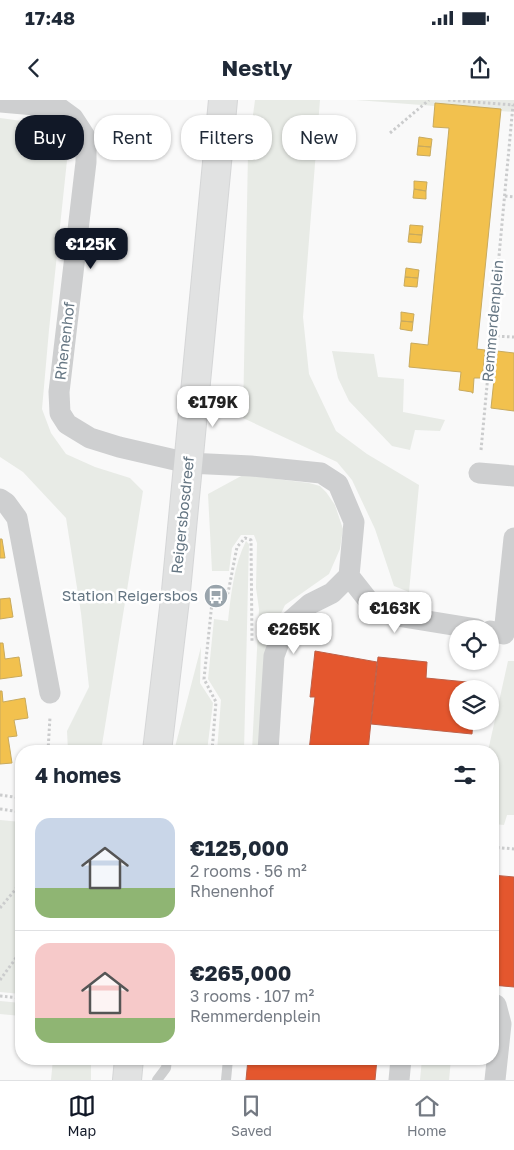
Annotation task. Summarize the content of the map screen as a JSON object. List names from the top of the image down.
{
  "streets": {
    "street": ["Rhenenhof", "Reigersbosdreef"],
    "path": ["Remmerdenplein"]
  },
  "crossings": [
    ["Rhenenhof", "Reigersbosdreef"]
  ],
  "places": {
    "bus stop": ["Station Reigersbos"]
  },
  "page": {
    "status": "17:48",
    "header": "Nestly",
    "chip": [
      "Buy",
      "Rent",
      "Filters",
      "New"
    ],
    "price": [
      "€125K",
      "€179K",
      "€163K",
      "€265K"
    ],
    "heading": "4 homes",
    "list": [
      {
        "name": "€125,000",
        "note": "2 rooms · 56 m² · Rhenenhof"
      },
      {
        "name": "€265,000",
        "note": "3 rooms · 107 m² · Remmerdenplein"
      }
    ],
    "tabs": ["Map", "Saved", "Home"]
  }
}
